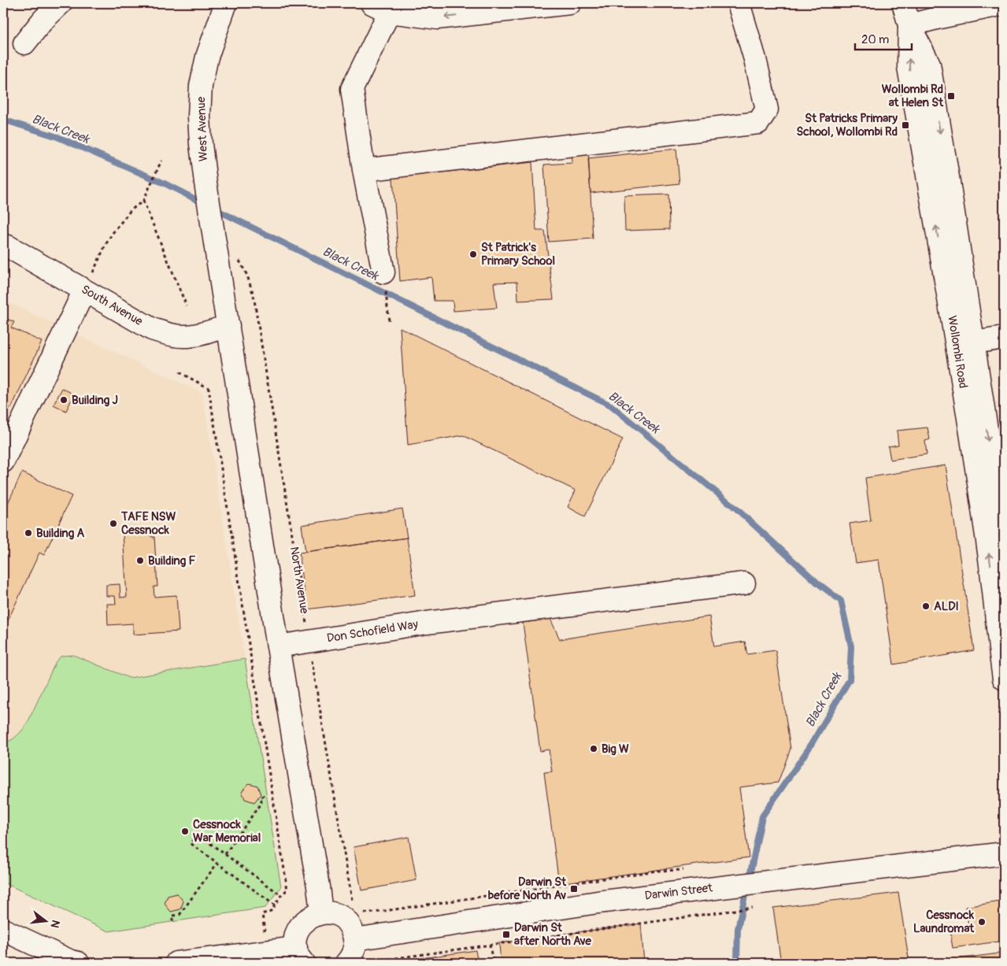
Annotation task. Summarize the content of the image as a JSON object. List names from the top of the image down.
{
  "streets": {
    "street": [
      "West Avenue",
      "South Avenue",
      "Wollombi Road",
      "Don Schofield Way",
      "Darwin Street"
    ],
    "path": ["North Avenue"]
  },
  "crossings": [
    ["West Avenue", "South Avenue"],
    ["North Avenue", "Don Schofield Way"]
  ],
  "water": ["Black Creek"],
  "places": {
    "transit": [
      "Wollombi Rd at Helen St",
      "St Patricks Primary School, Wollombi Rd",
      "Darwin St before North Av",
      "Darwin St after North Ave"
    ],
    "other": [
      "St Patrick's Primary School",
      "Building J",
      "TAFE NSW Cessnock",
      "Building A",
      "Building F",
      "ALDI",
      "Big W",
      "Cessnock War Memorial",
      "Cessnock Laundromat"
    ]
  },
  "scale_bar": "20 m",
  "north": "right"
}
